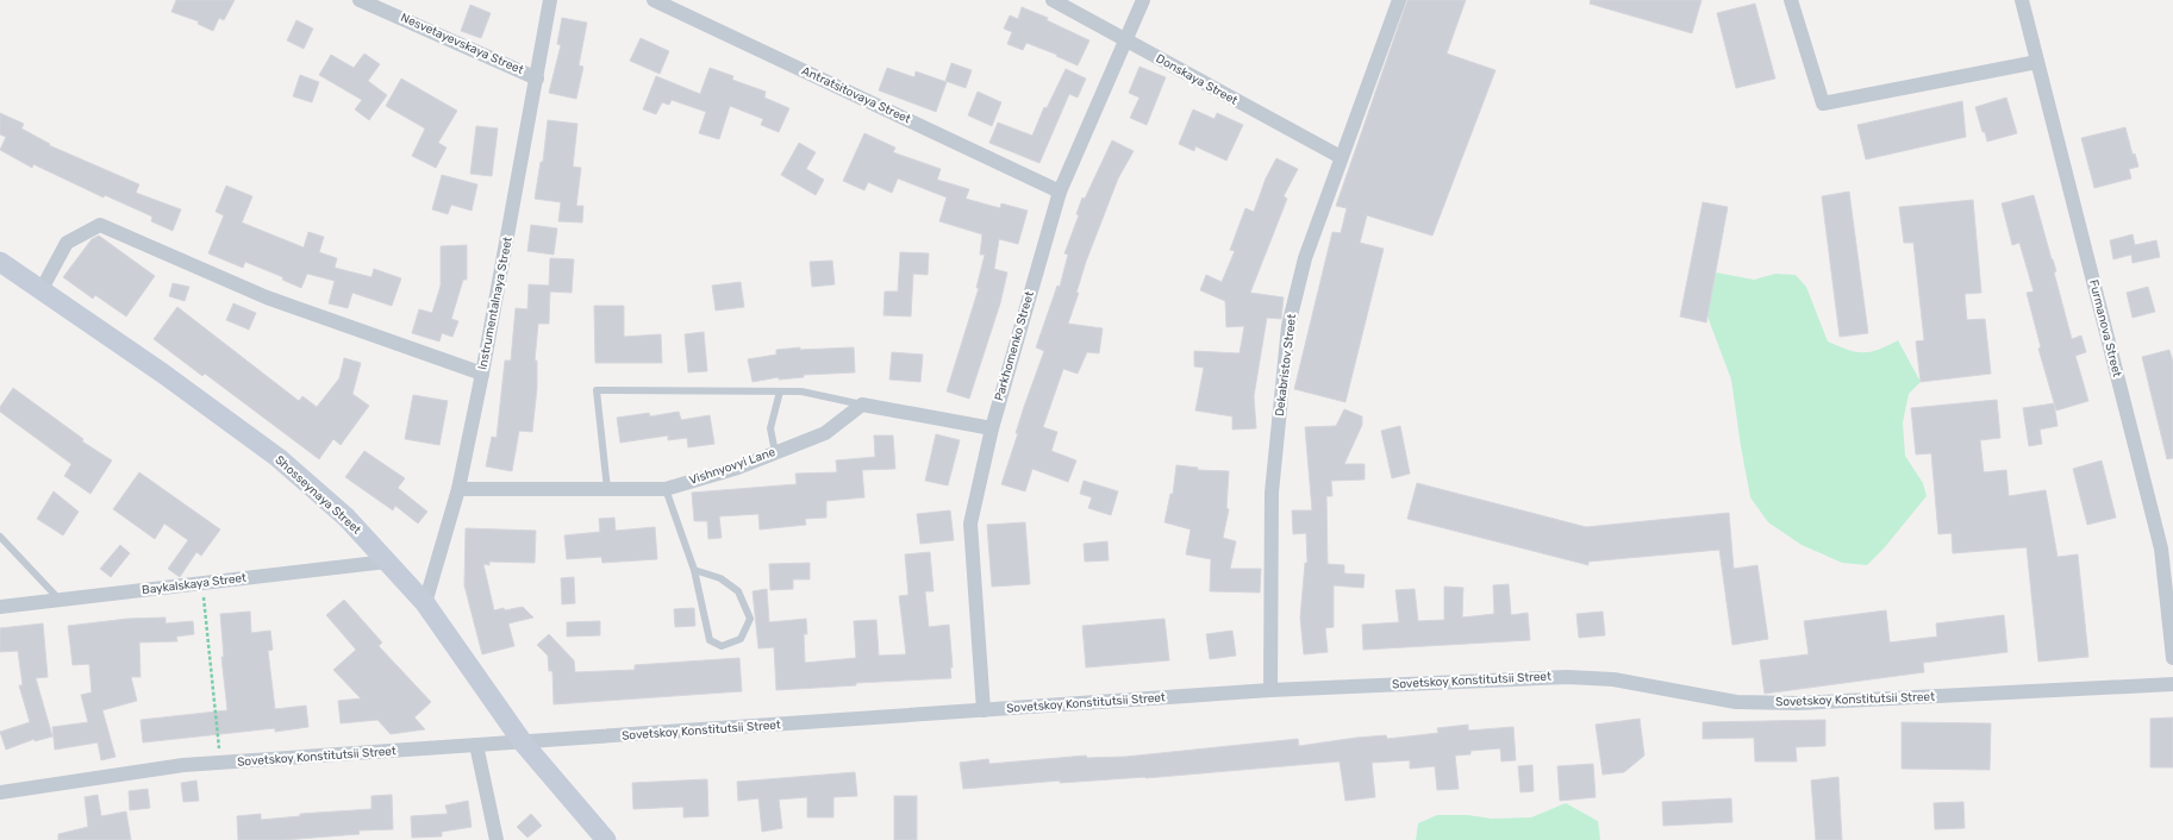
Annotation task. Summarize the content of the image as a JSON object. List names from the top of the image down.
{
  "streets": {
    "street": [
      "Nesvetayevskaya Street",
      "Donskaya Street",
      "Antratsitovaya Street",
      "Instrumentalnaya Street",
      "Furmanova Street",
      "Parkhomenko Street",
      "Dekabristov Street",
      "Vishnyovyi Lane",
      "Shosseynaya Street",
      "Baykalskaya Street",
      "Sovetskoy Konstitutsii Street"
    ]
  },
  "crossings": [
    ["Nesvetayevskaya Street", "Instrumentalnaya Street"],
    ["Donskaya Street", "Parkhomenko Street"],
    ["Donskaya Street", "Dekabristov Street"],
    ["Antratsitovaya Street", "Parkhomenko Street"],
    ["Instrumentalnaya Street", "Vishnyovyi Lane"],
    ["Instrumentalnaya Street", "Shosseynaya Street"],
    ["Parkhomenko Street", "Sovetskoy Konstitutsii Street"],
    ["Dekabristov Street", "Sovetskoy Konstitutsii Street"],
    ["Shosseynaya Street", "Baykalskaya Street"],
    ["Shosseynaya Street", "Sovetskoy Konstitutsii Street"]
  ]
}
